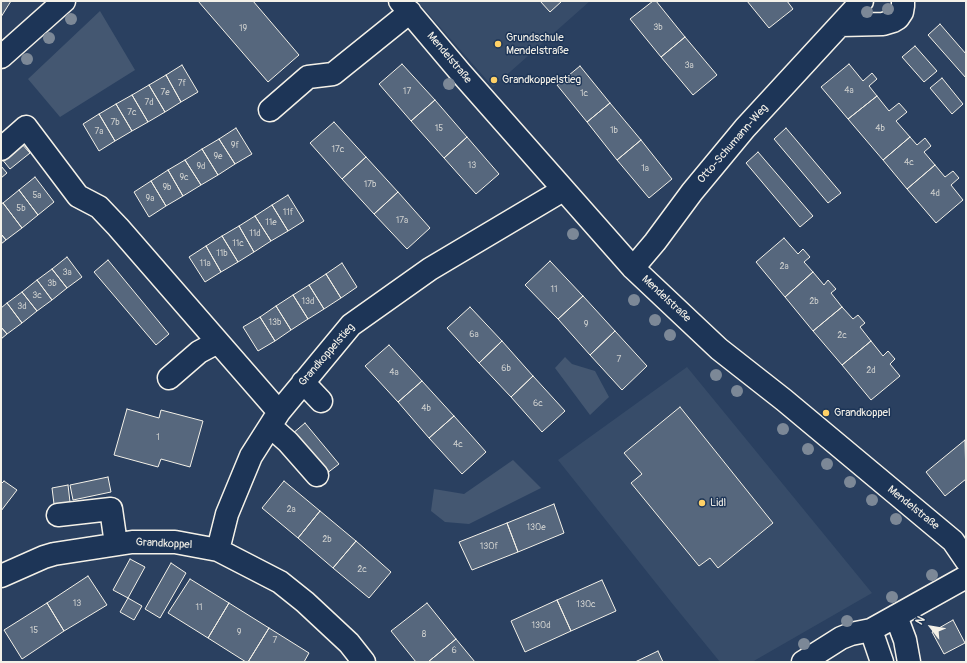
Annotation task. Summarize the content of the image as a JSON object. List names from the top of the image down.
{
  "streets": {
    "street": [
      "Mendelstraße",
      "Otto-Schumann-Weg",
      "Grandkoppelstieg",
      "Grandkoppel"
    ]
  },
  "crossings": [
    ["Mendelstraße", "Otto-Schumann-Weg"],
    ["Mendelstraße", "Grandkoppelstieg"],
    ["Grandkoppelstieg", "Grandkoppel"]
  ],
  "places": [
    "Grundschule Mendelstraße",
    "Grandkoppelstieg",
    "Grandkoppel",
    "Lidl"
  ],
  "house_numbers": [
    "3b",
    "19",
    "3a",
    "7f",
    "4a",
    "17",
    "7e",
    "1c",
    "7d",
    "7c",
    "7b",
    "15",
    "4b",
    "1b",
    "7a",
    "9f",
    "17c",
    "9e",
    "4c",
    "13",
    "9d",
    "1a",
    "9c",
    "17b",
    "9b",
    "4d",
    "5a",
    "9a",
    "5b",
    "11f",
    "17a",
    "11e",
    "11d",
    "11c",
    "11b",
    "11a",
    "2a",
    "3a",
    "3b",
    "11",
    "3c",
    "13d",
    "2b",
    "3d",
    "13b",
    "9",
    "6a",
    "2c",
    "7",
    "6b",
    "2d",
    "4a",
    "6c",
    "4b",
    "1",
    "4c",
    "2a",
    "130e",
    "2b",
    "130f",
    "2c",
    "13",
    "130c",
    "11",
    "130d",
    "15",
    "9",
    "8",
    "7",
    "6"
  ],
  "north": "top left"
}
